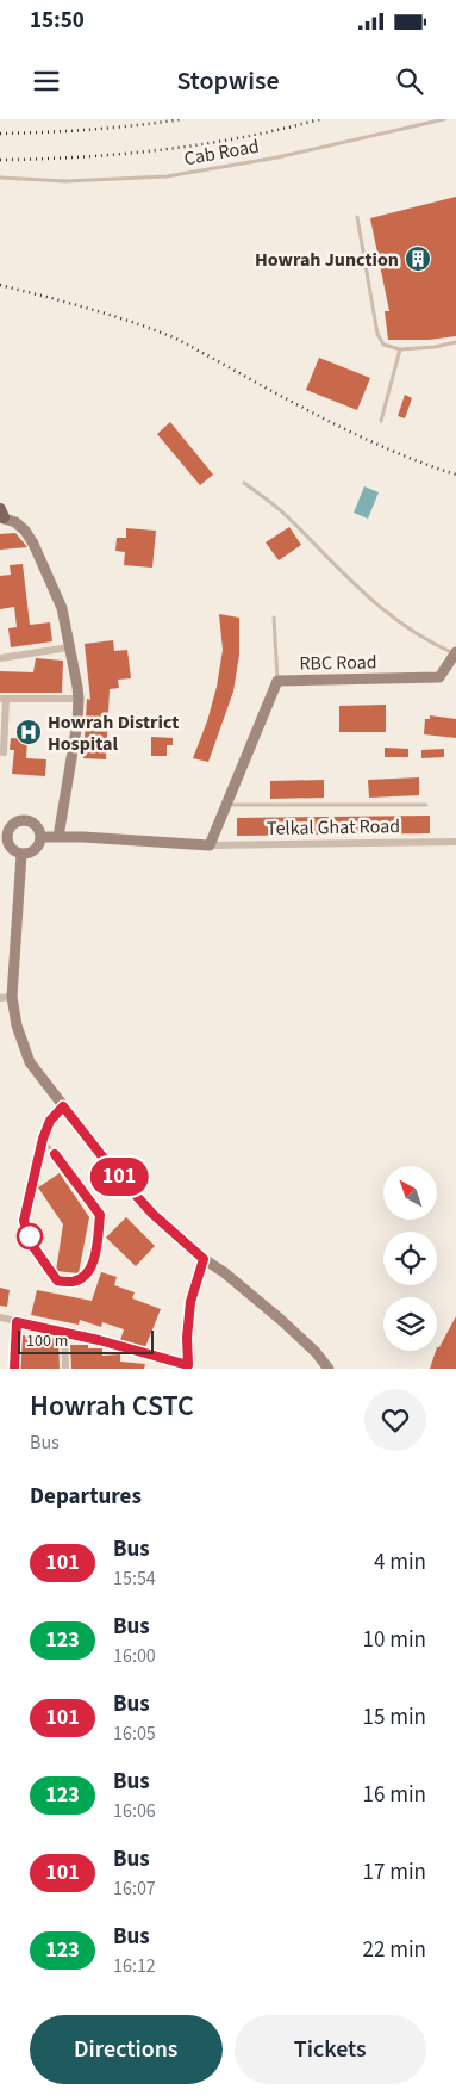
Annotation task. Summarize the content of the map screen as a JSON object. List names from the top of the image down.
{
  "streets": {
    "main road": ["RBC Road"],
    "street": ["Telkal Ghat Road"],
    "lane": ["Cab Road"]
  },
  "crossings": [
    ["RBC Road", "Telkal Ghat Road"]
  ],
  "places": {
    "building": ["Howrah Junction"],
    "hospital": ["Howrah District Hospital"]
  },
  "lines": ["bus line 101"],
  "scale_bar": "100 m",
  "north": "top left",
  "page": {
    "status": "15:50",
    "header": "Stopwise",
    "on_map": "101",
    "scale": "100 m",
    "heading": [
      ["Howrah CSTC", "Bus"],
      "Departures"
    ],
    "list": [
      {
        "mark": "101",
        "name": "Bus",
        "note": "15:54",
        "value": "4 min"
      },
      {
        "mark": "123",
        "name": "Bus",
        "note": "16:00",
        "value": "10 min"
      },
      {
        "mark": "101",
        "name": "Bus",
        "note": "16:05",
        "value": "15 min"
      },
      {
        "mark": "123",
        "name": "Bus",
        "note": "16:06",
        "value": "16 min"
      },
      {
        "mark": "101",
        "name": "Bus",
        "note": "16:07",
        "value": "17 min"
      },
      {
        "mark": "123",
        "name": "Bus",
        "note": "16:12",
        "value": "22 min"
      }
    ],
    "buttons": ["Directions", "Tickets"]
  }
}
